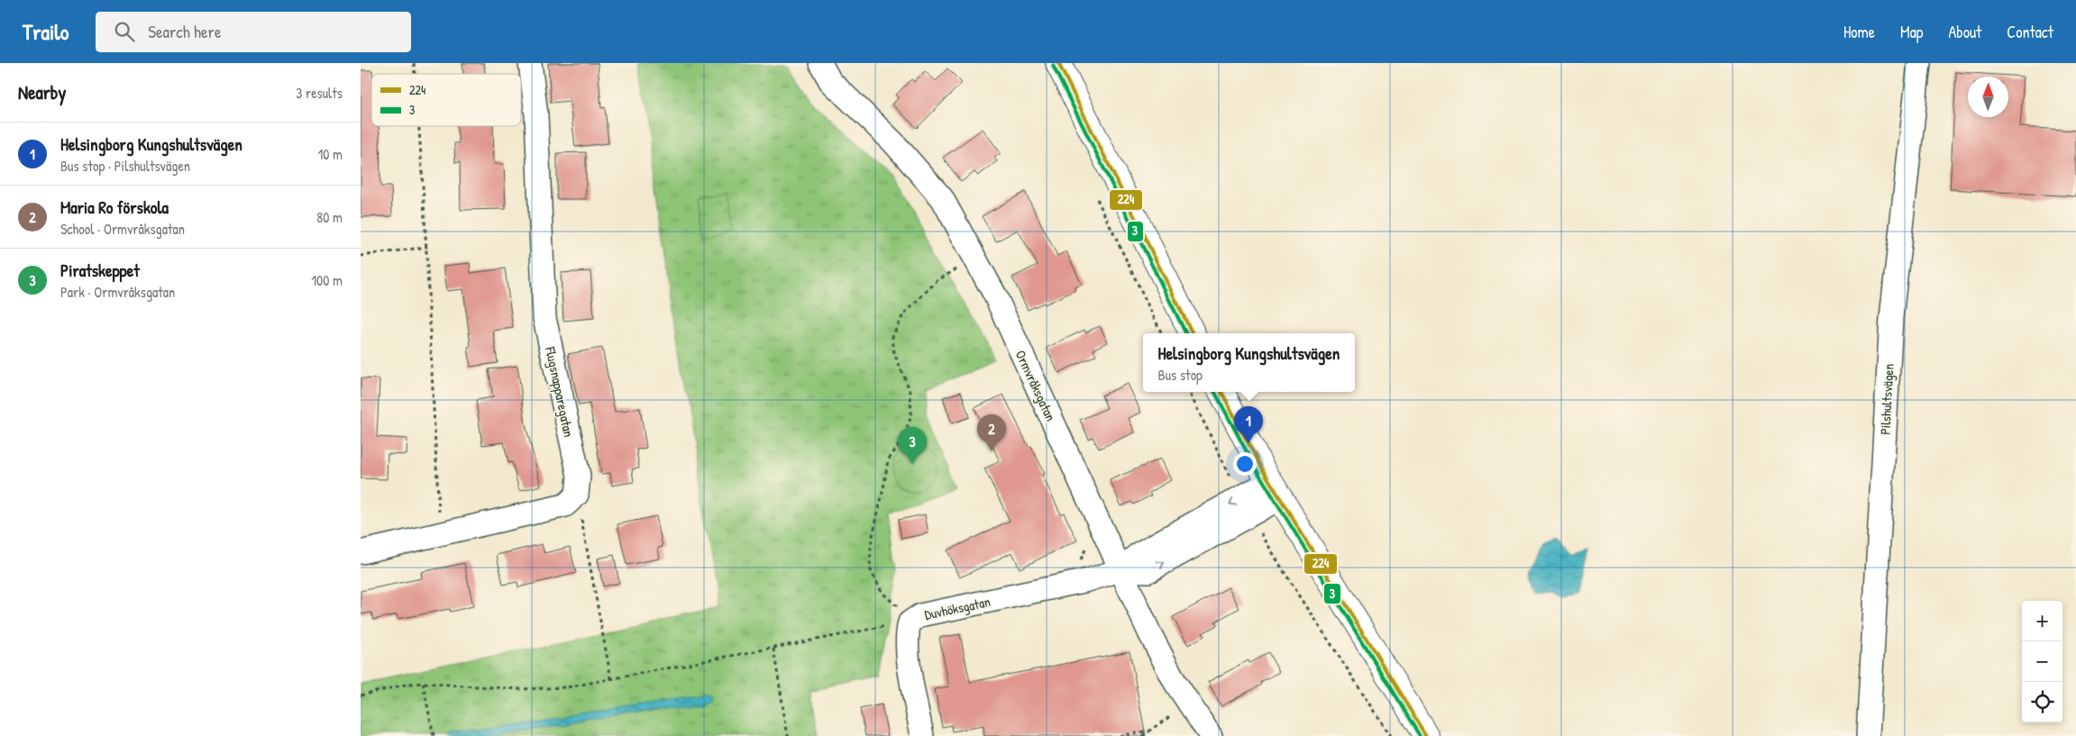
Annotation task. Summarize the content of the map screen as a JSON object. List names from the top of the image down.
{
  "streets": {
    "street": [
      "Ormvråksgatan",
      "Flugsnapparegatan",
      "Pilshultsvägen",
      "Duvhöksgatan"
    ]
  },
  "crossings": [
    ["Ormvråksgatan", "Duvhöksgatan"]
  ],
  "lines": ["transit line 224", "transit line 3"],
  "legend": ["224", "3"],
  "north": "top",
  "page": {
    "header": "Trailo",
    "search": "Search here",
    "nav": [
      "Home",
      "Map",
      "About",
      "Contact"
    ],
    "heading": ["Nearby", "3 results"],
    "list": [
      {
        "mark": "1",
        "name": "Helsingborg Kungshultsvägen",
        "note": "Bus stop · Pilshultsvägen",
        "value": "10 m"
      },
      {
        "mark": "2",
        "name": "Maria Ro förskola",
        "note": "School · Ormvråksgatan",
        "value": "80 m"
      },
      {
        "mark": "3",
        "name": "Piratskeppet",
        "note": "Park · Ormvråksgatan",
        "value": "100 m"
      }
    ],
    "popup": ["Helsingborg Kungshultsvägen", "Bus stop"],
    "pins": ["1", "2", "3"],
    "map_buttons": ["+", "−"]
  }
}
